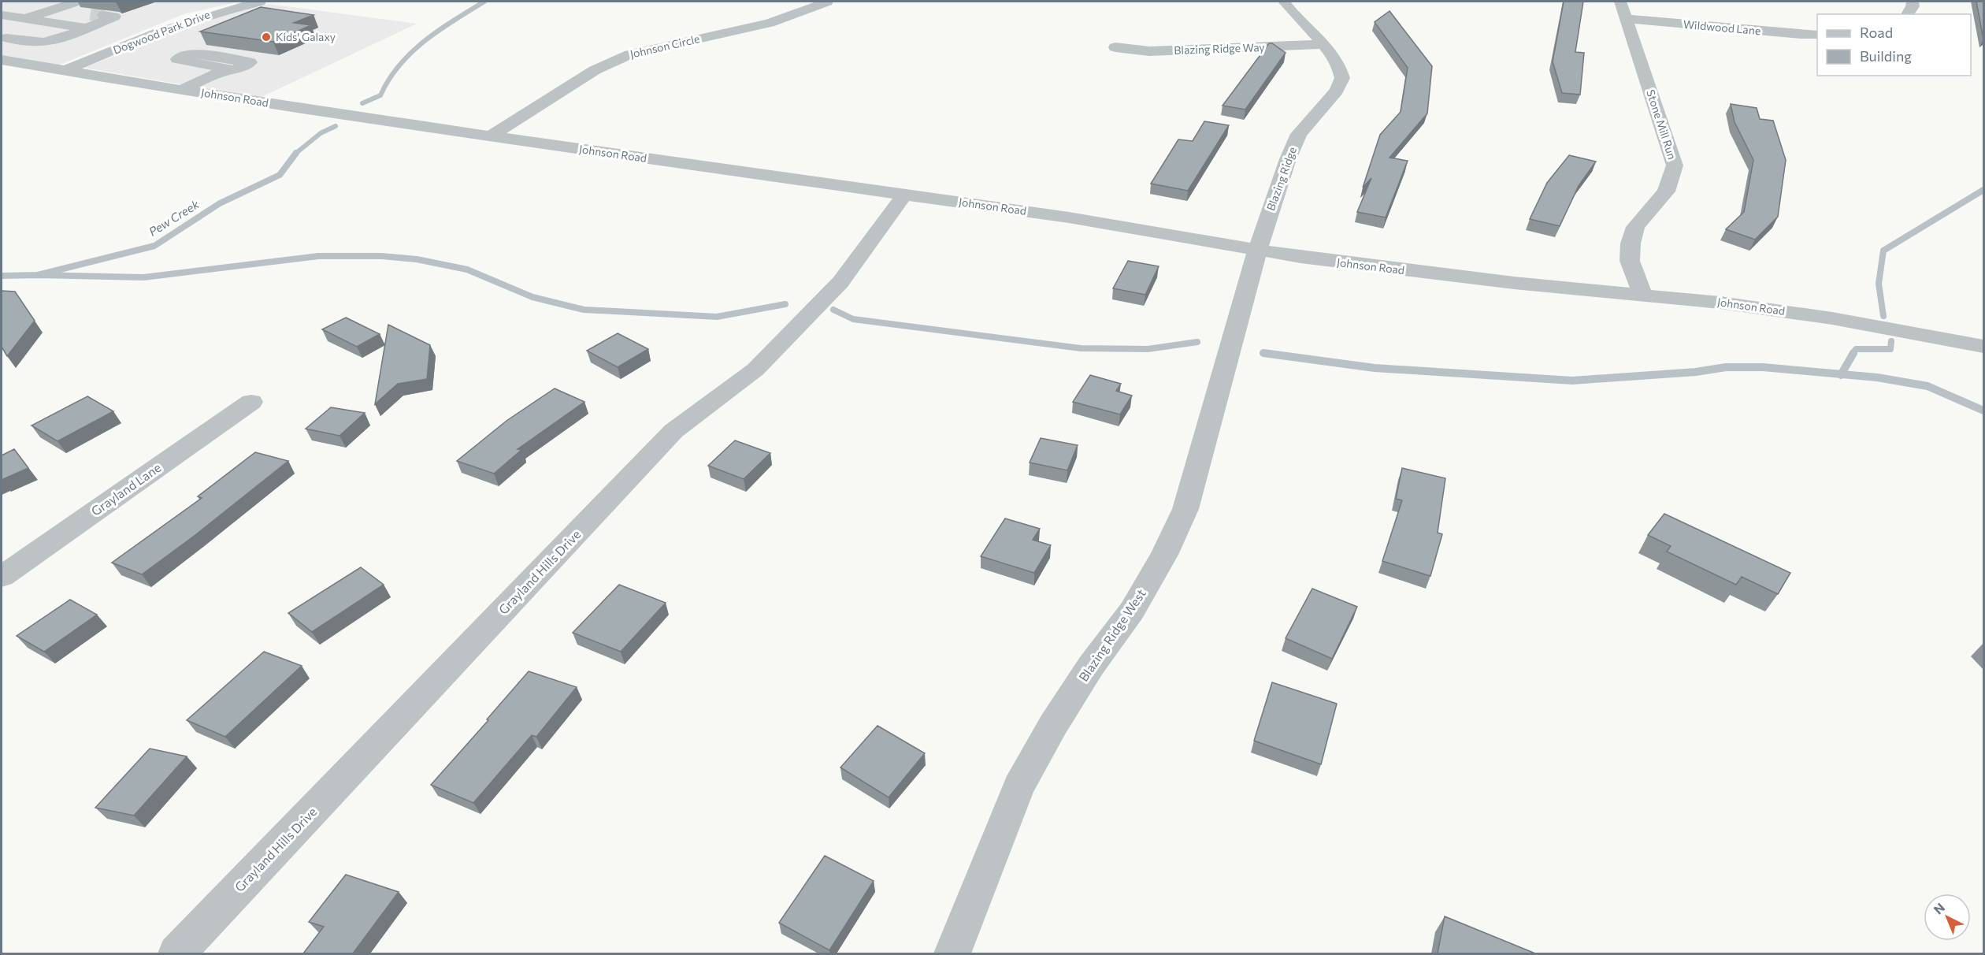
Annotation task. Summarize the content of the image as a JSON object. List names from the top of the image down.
{
  "streets": {
    "street": [
      "Wildwood Lane",
      "Dogwood Park Drive",
      "Johnson Circle",
      "Blazing Ridge Way",
      "Johnson Road",
      "Stone Mill Run",
      "Blazing Ridge",
      "Grayland Lane",
      "Grayland Hills Drive",
      "Blazing Ridge West"
    ]
  },
  "crossings": [
    ["Wildwood Lane", "Stone Mill Run"],
    ["Dogwood Park Drive", "Johnson Road"],
    ["Johnson Circle", "Johnson Road"],
    ["Blazing Ridge Way", "Blazing Ridge"],
    ["Johnson Road", "Stone Mill Run"],
    ["Johnson Road", "Blazing Ridge"],
    ["Johnson Road", "Grayland Hills Drive"],
    ["Johnson Road", "Blazing Ridge West"],
    ["Blazing Ridge", "Blazing Ridge West"]
  ],
  "water": ["Pew Creek"],
  "places": ["Kids' Galaxy"],
  "legend": ["Road", "Building"],
  "north": "top left"
}
